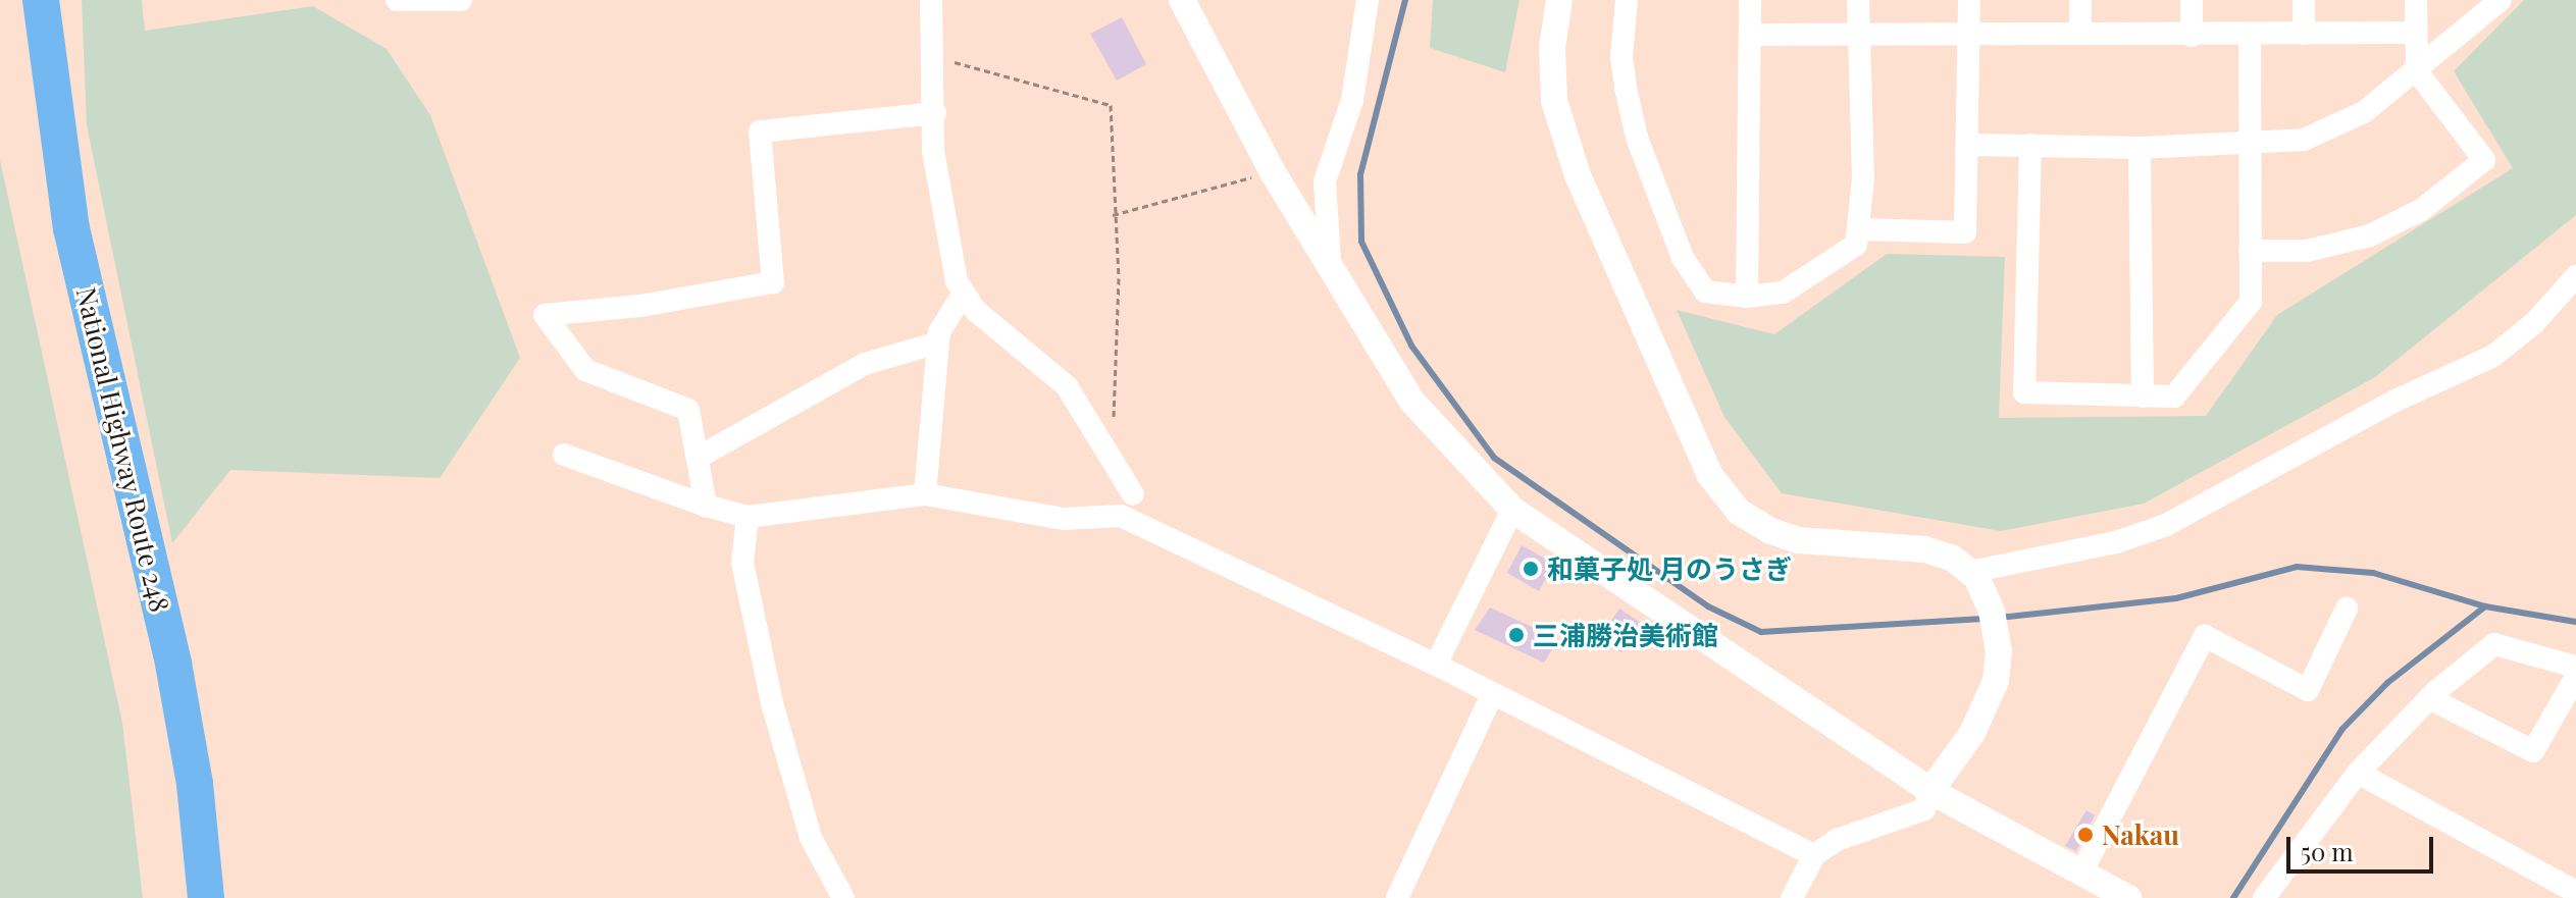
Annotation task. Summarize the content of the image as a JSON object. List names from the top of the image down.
{
  "streets": {
    "highway": ["National Highway Route 248"]
  },
  "places": ["和菓子処 月のうさぎ", "三浦勝治美術館", "Nakau"],
  "scale_bar": "50 m"
}
